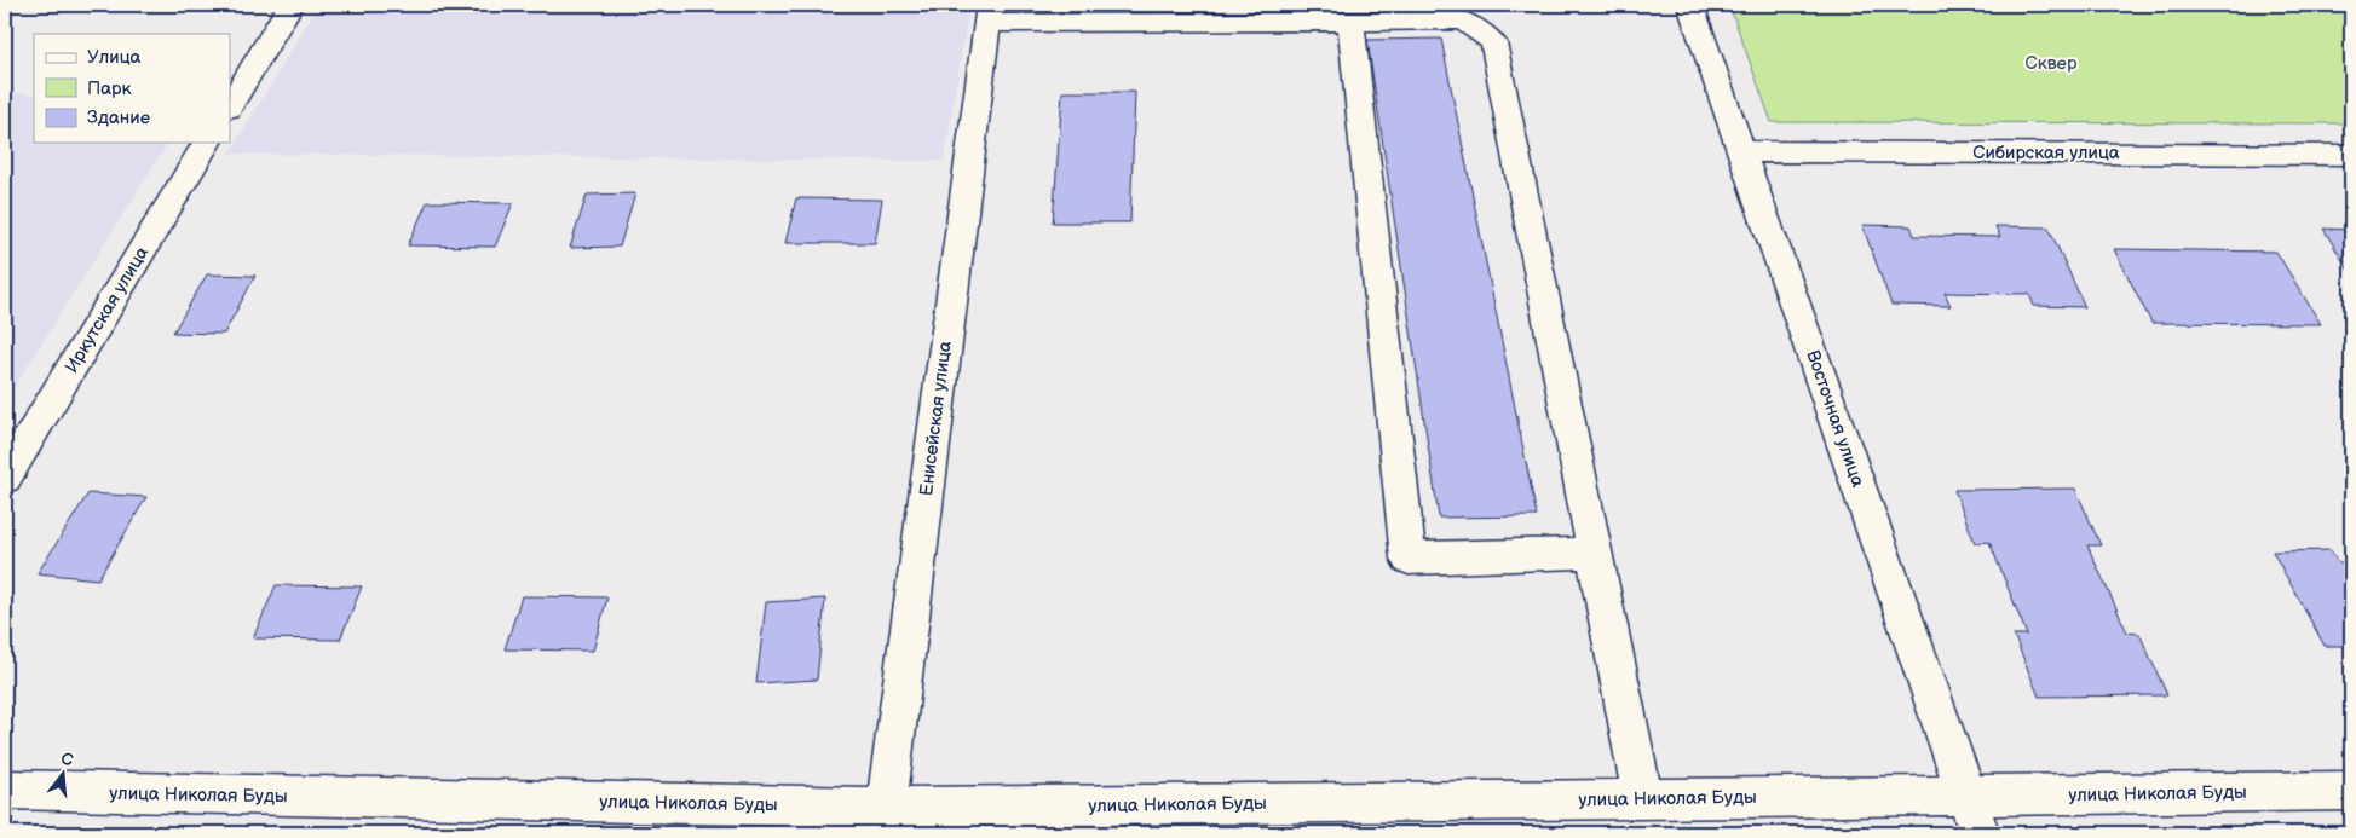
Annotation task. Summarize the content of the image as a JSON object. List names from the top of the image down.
{
  "streets": {
    "street": [
      "Сибирская улица",
      "Иркутская улица",
      "Енисейская улица",
      "Восточная улица",
      "улица Николая Буды"
    ]
  },
  "crossings": [
    ["Сибирская улица", "Восточная улица"],
    ["Енисейская улица", "улица Николая Буды"],
    ["Восточная улица", "улица Николая Буды"]
  ],
  "parks": ["Сквер"],
  "legend": ["Улица", "Парк", "Здание"],
  "north": "top"
}
